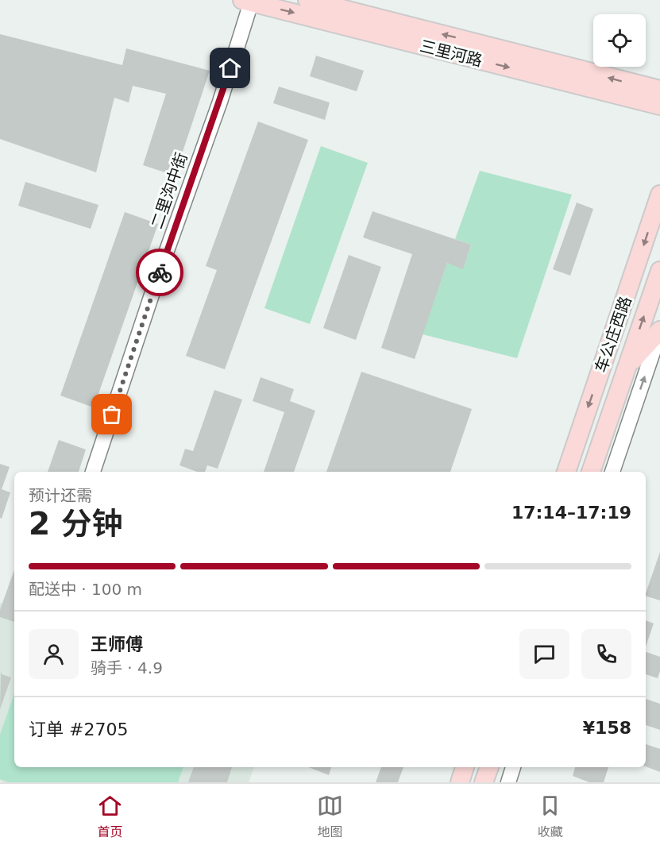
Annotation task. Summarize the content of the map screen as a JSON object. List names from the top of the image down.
{
  "streets": {
    "main road": ["三里河路", "车公庄西路"],
    "street": ["二里沟中街"]
  },
  "crossings": [
    ["三里河路", "二里沟中街"]
  ],
  "page": {
    "heading": ["2 分钟", "预计还需", "17:14–17:19"],
    "panel": [
      "王师傅",
      "骑手 · 4.9",
      "订单 #2705",
      "¥158"
    ],
    "bar": "配送中 · 100 m",
    "tabs": ["首页", "地图", "收藏"]
  }
}
